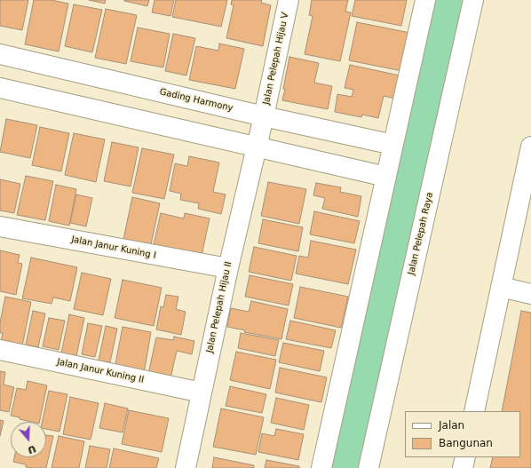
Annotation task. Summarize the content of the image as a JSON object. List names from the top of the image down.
{
  "streets": {
    "street": [
      "Jalan Pelepah Hijau V",
      "Gading Harmony",
      "Jalan Pelepah Raya",
      "Jalan Janur Kuning I",
      "Jalan Pelepah Hijau II",
      "Jalan Janur Kuning II"
    ]
  },
  "crossings": [
    ["Jalan Pelepah Hijau V", "Gading Harmony"],
    ["Jalan Pelepah Hijau V", "Jalan Pelepah Hijau II"],
    ["Jalan Janur Kuning I", "Jalan Pelepah Hijau II"],
    ["Jalan Pelepah Hijau II", "Jalan Janur Kuning II"]
  ],
  "legend": ["Jalan", "Bangunan"],
  "north": "bottom"
}
